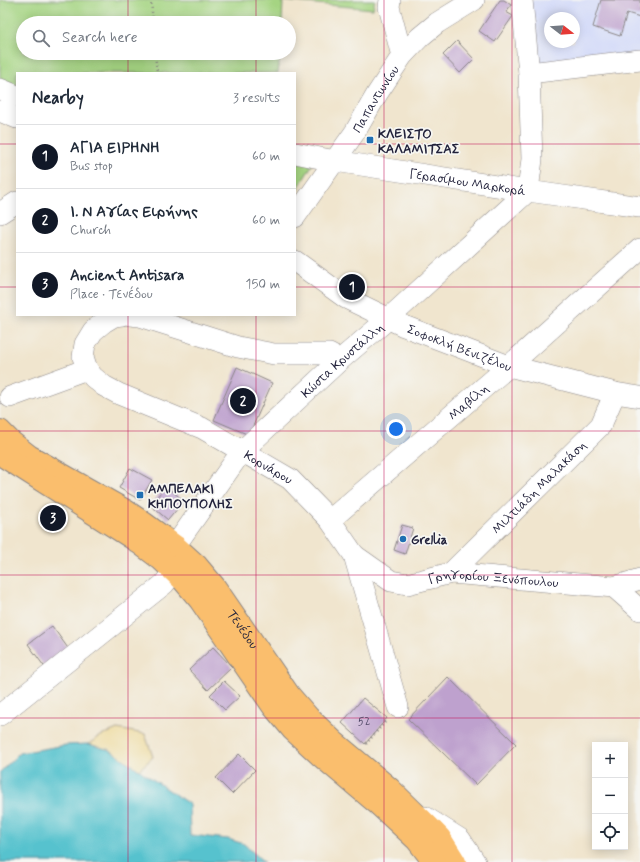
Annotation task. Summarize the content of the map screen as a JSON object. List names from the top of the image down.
{
  "streets": {
    "main road": ["Τενέδου"],
    "street": [
      "Παπαντωνίου",
      "Γερασίμου Μαρκορά",
      "Σοφοκλή Βενιζέλου",
      "Κώστα Κρυστάλλη",
      "Μαβίλη",
      "Κορνάρου",
      "Μιλτιάδη Μαλακάση",
      "Γρηγορίου Ξενόπουλου"
    ]
  },
  "crossings": [
    ["Παπαντωνίου", "Γερασίμου Μαρκορά"],
    ["Γερασίμου Μαρκορά", "Κώστα Κρυστάλλη"],
    ["Σοφοκλή Βενιζέλου", "Κώστα Κρυστάλλη"],
    ["Σοφοκλή Βενιζέλου", "Μαβίλη"],
    ["Σοφοκλή Βενιζέλου", "Μιλτιάδη Μαλακάση"],
    ["Κώστα Κρυστάλλη", "Κορνάρου"],
    ["Κώστα Κρυστάλλη", "Τενέδου"],
    ["Μαβίλη", "Κορνάρου"],
    ["Κορνάρου", "Γρηγορίου Ξενόπουλου"],
    ["Μιλτιάδη Μαλακάση", "Γρηγορίου Ξενόπουλου"]
  ],
  "places": {
    "transit": ["ΚΛΕΙΣΤΟ ΚΑΛΑΜΙΤΣΑΣ", "ΑΜΠΕΛΑΚΙ ΚΗΠΟΥΠΟΛΗΣ"],
    "other": ["Grellia"]
  },
  "house_numbers": ["52"],
  "north": "right",
  "page": {
    "search": "Search here",
    "heading": ["Nearby", "3 results"],
    "list": [
      {
        "mark": "1",
        "name": "ΑΓΙΑ ΕΙΡΗΝΗ",
        "note": "Bus stop",
        "value": "60 m"
      },
      {
        "mark": "2",
        "name": "Ι. Ν Αγίας Ειρήνης",
        "note": "Church",
        "value": "60 m"
      },
      {
        "mark": "3",
        "name": "Ancient Antisara",
        "note": "Place · Τενέδου",
        "value": "150 m"
      }
    ],
    "pins": ["1", "2", "3"],
    "map_buttons": ["+", "−"]
  }
}
